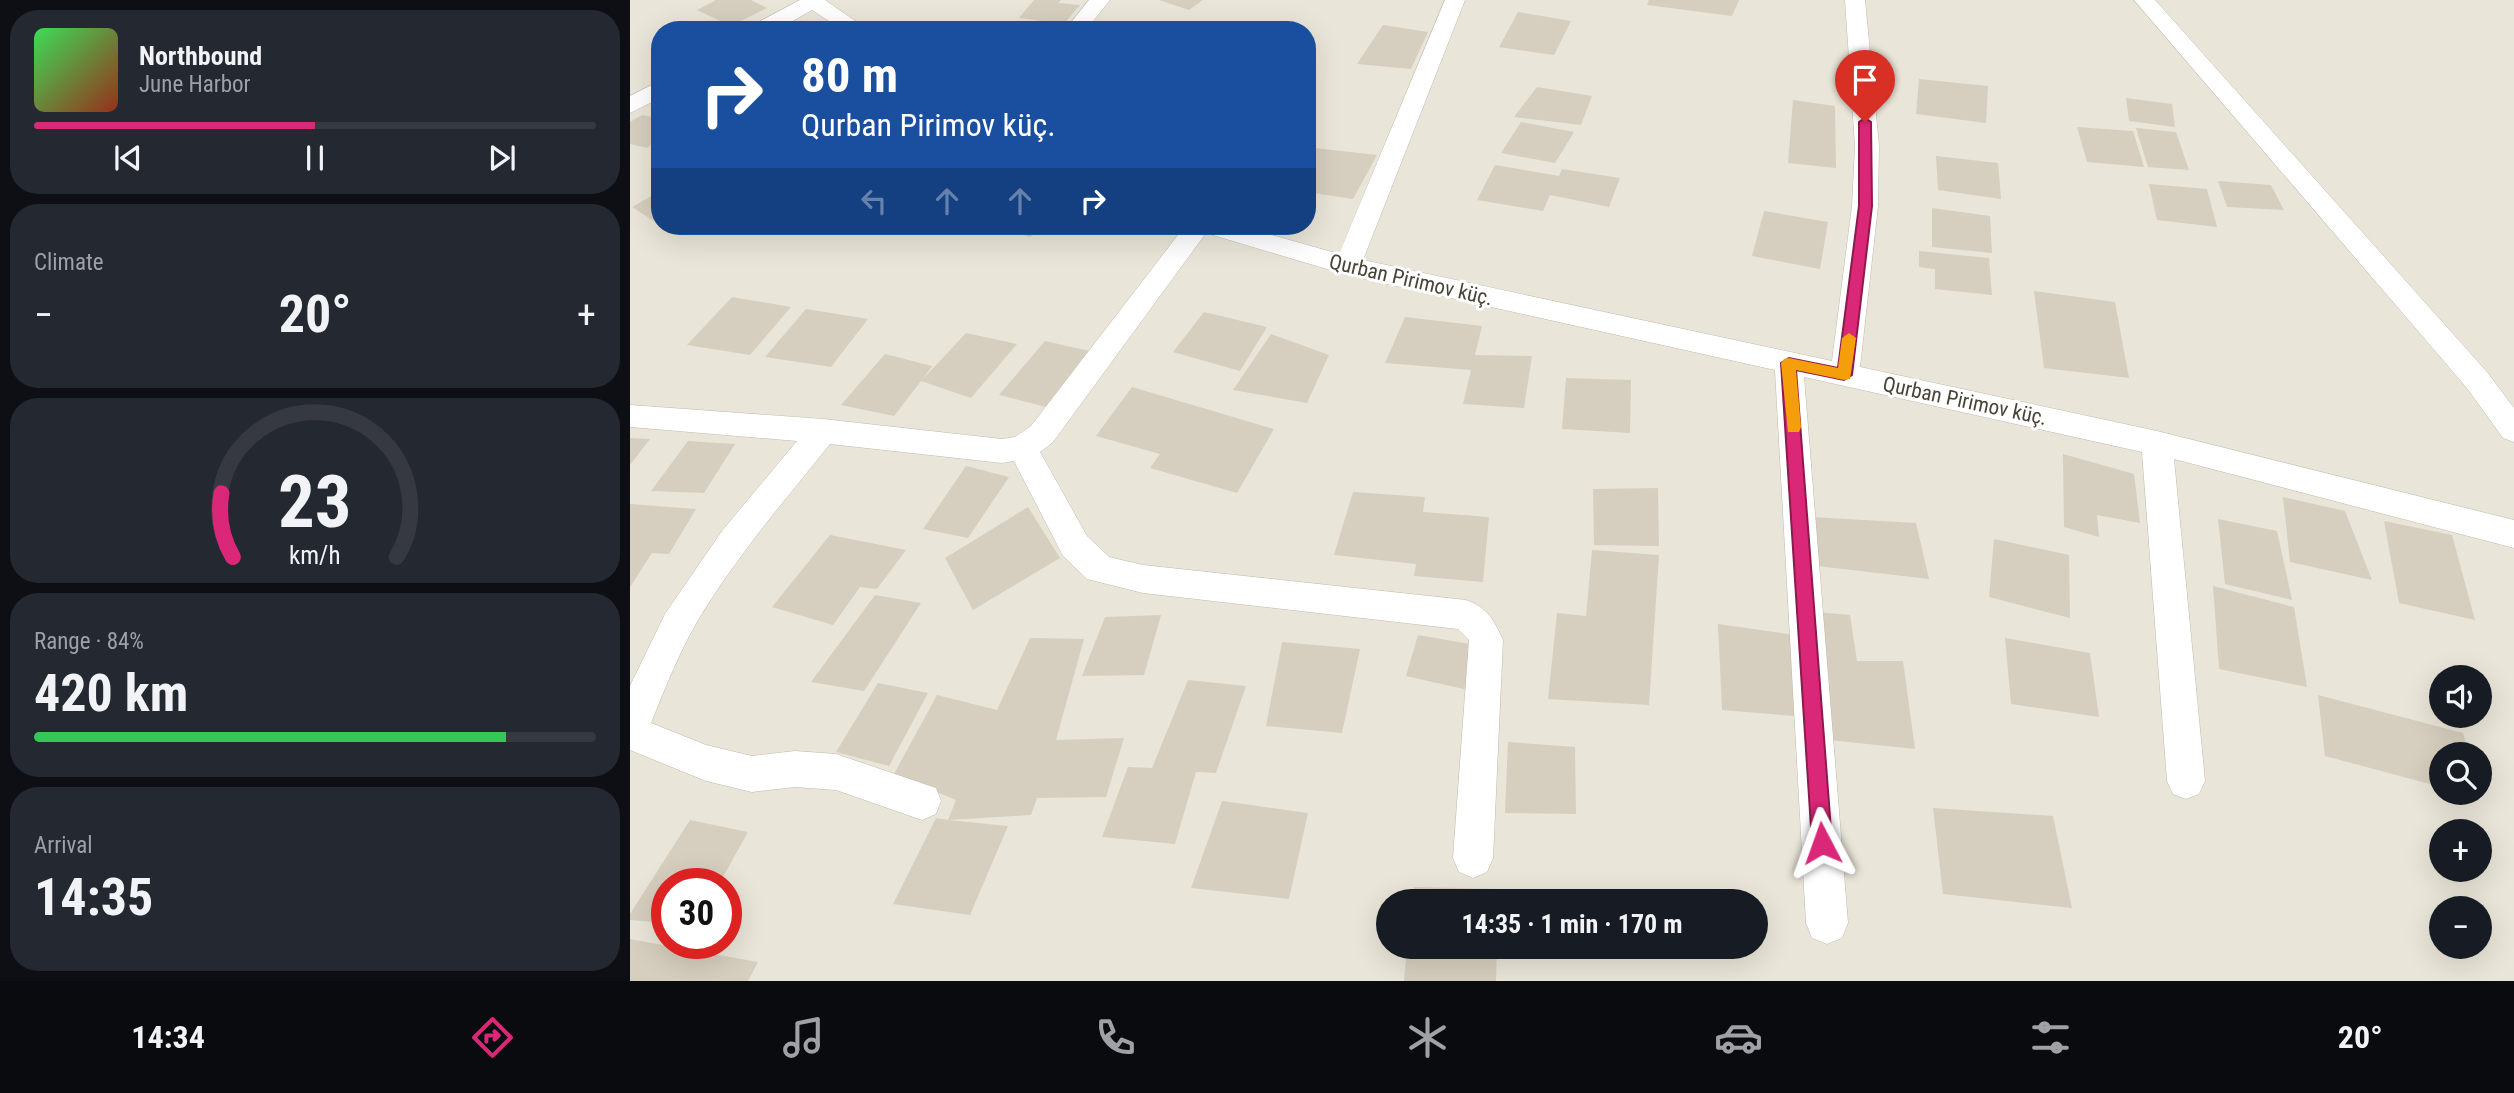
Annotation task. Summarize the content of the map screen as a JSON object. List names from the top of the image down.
{
  "streets": {
    "street": ["Qurban Pirimov küç."]
  },
  "page": {
    "turn": ["80 m", "Qurban Pirimov küç."],
    "song": ["Northbound", "June Harbor"],
    "tile": [
      "Climate",
      ["Range · 84%", "420 km"],
      ["Arrival", "14:35"]
    ],
    "heat": ["−", "20°", "+"],
    "map_buttons": ["+", "−"],
    "limit": "30",
    "trip": "14:35 · 1 min · 170 m",
    "tabs": ["14:34", "20°"],
    "gauge": ["23", "km/h"]
  }
}
